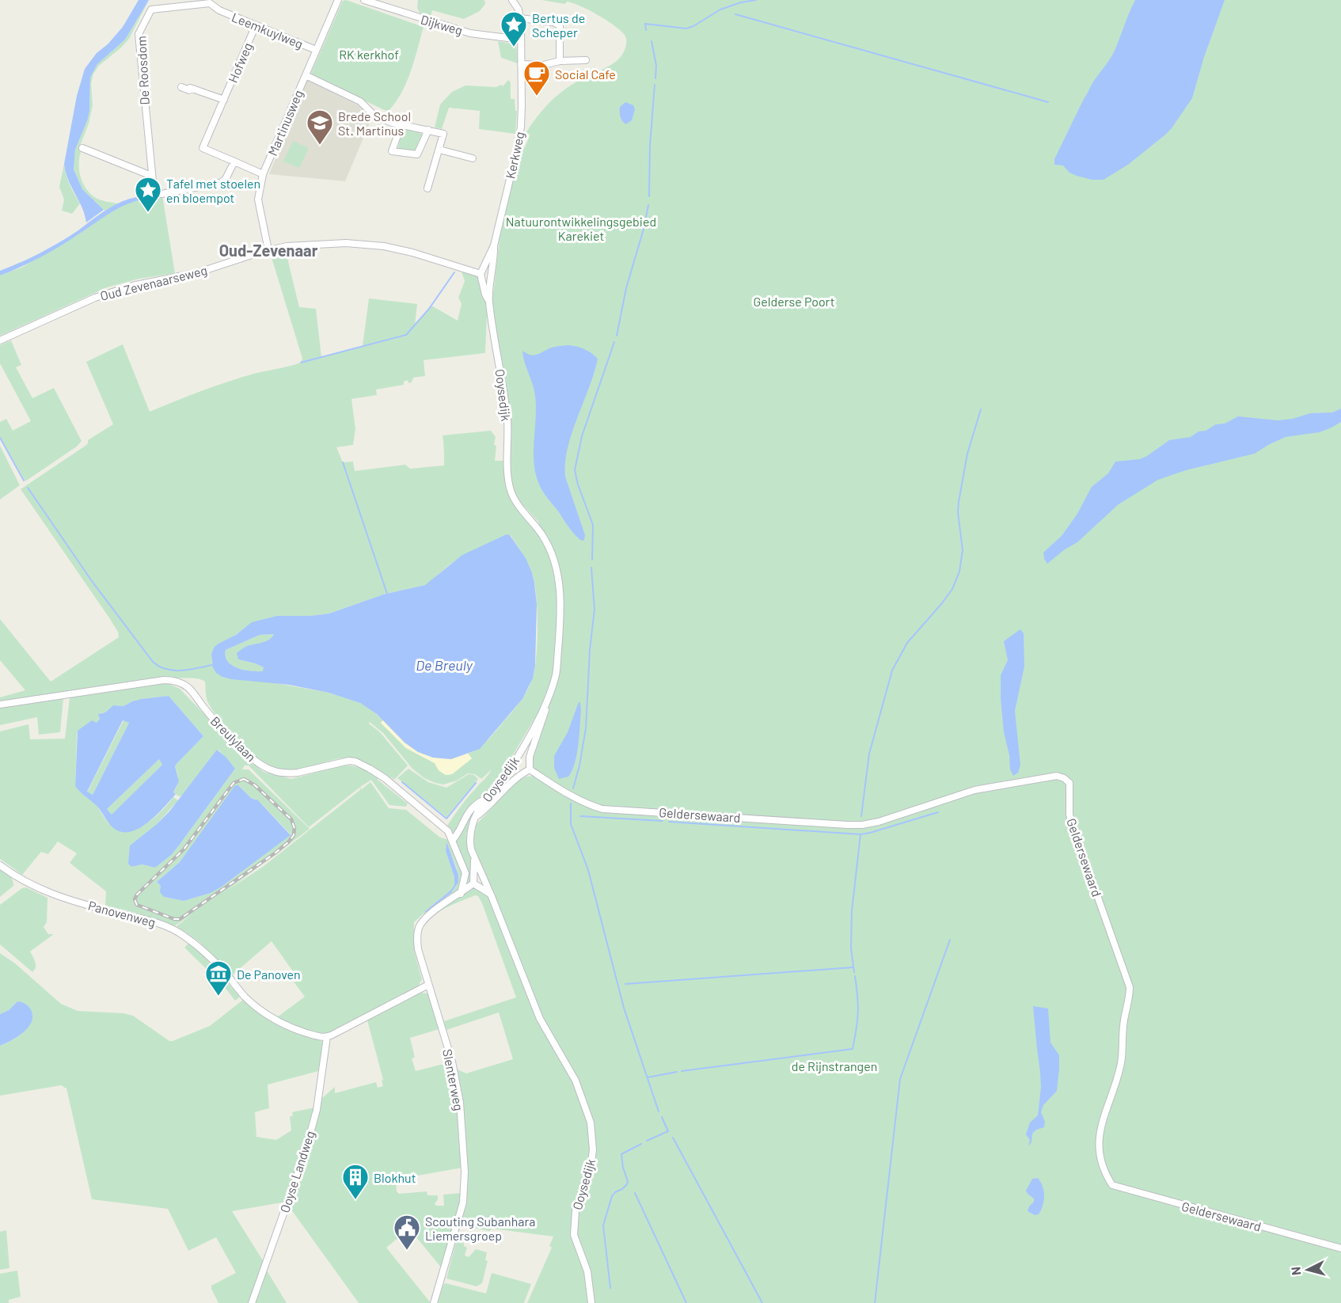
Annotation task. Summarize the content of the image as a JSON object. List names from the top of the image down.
{
  "streets": {
    "street": [
      "Dijkweg",
      "Leemkuylweg",
      "Hofweg",
      "De Roosdom",
      "Martinusweg",
      "Kerkweg",
      "Oud Zevenaarseweg",
      "Ooysedijk",
      "Breulylaan",
      "Geldersewaard",
      "Panovenweg",
      "Slenterweg",
      "Ooyse Landweg"
    ]
  },
  "crossings": [
    ["Dijkweg", "Kerkweg"],
    ["Leemkuylweg", "Hofweg"],
    ["Leemkuylweg", "De Roosdom"],
    ["Leemkuylweg", "Martinusweg"],
    ["Hofweg", "De Roosdom"],
    ["Hofweg", "Martinusweg"],
    ["Martinusweg", "Oud Zevenaarseweg"],
    ["Kerkweg", "Ooysedijk"],
    ["Breulylaan", "Slenterweg"],
    ["Panovenweg", "Ooyse Landweg"]
  ],
  "districts": ["Oud-Zevenaar"],
  "water": ["De Breuly"],
  "parks": [
    "RK kerkhof",
    "Natuurontwikkelingsgebied Karekiet",
    "Gelderse Poort",
    "de Rijnstrangen"
  ],
  "places": {
    "place": ["Bertus de Scheper", "Tafel met stoelen en bloempot"],
    "cafe": ["Social Cafe"],
    "school or university": ["Brede School St. Martinus"],
    "museum": ["De Panoven"],
    "building": ["Blokhut"],
    "public building": ["Scouting Subanhara Liemersgroep"]
  },
  "north": "left"
}
